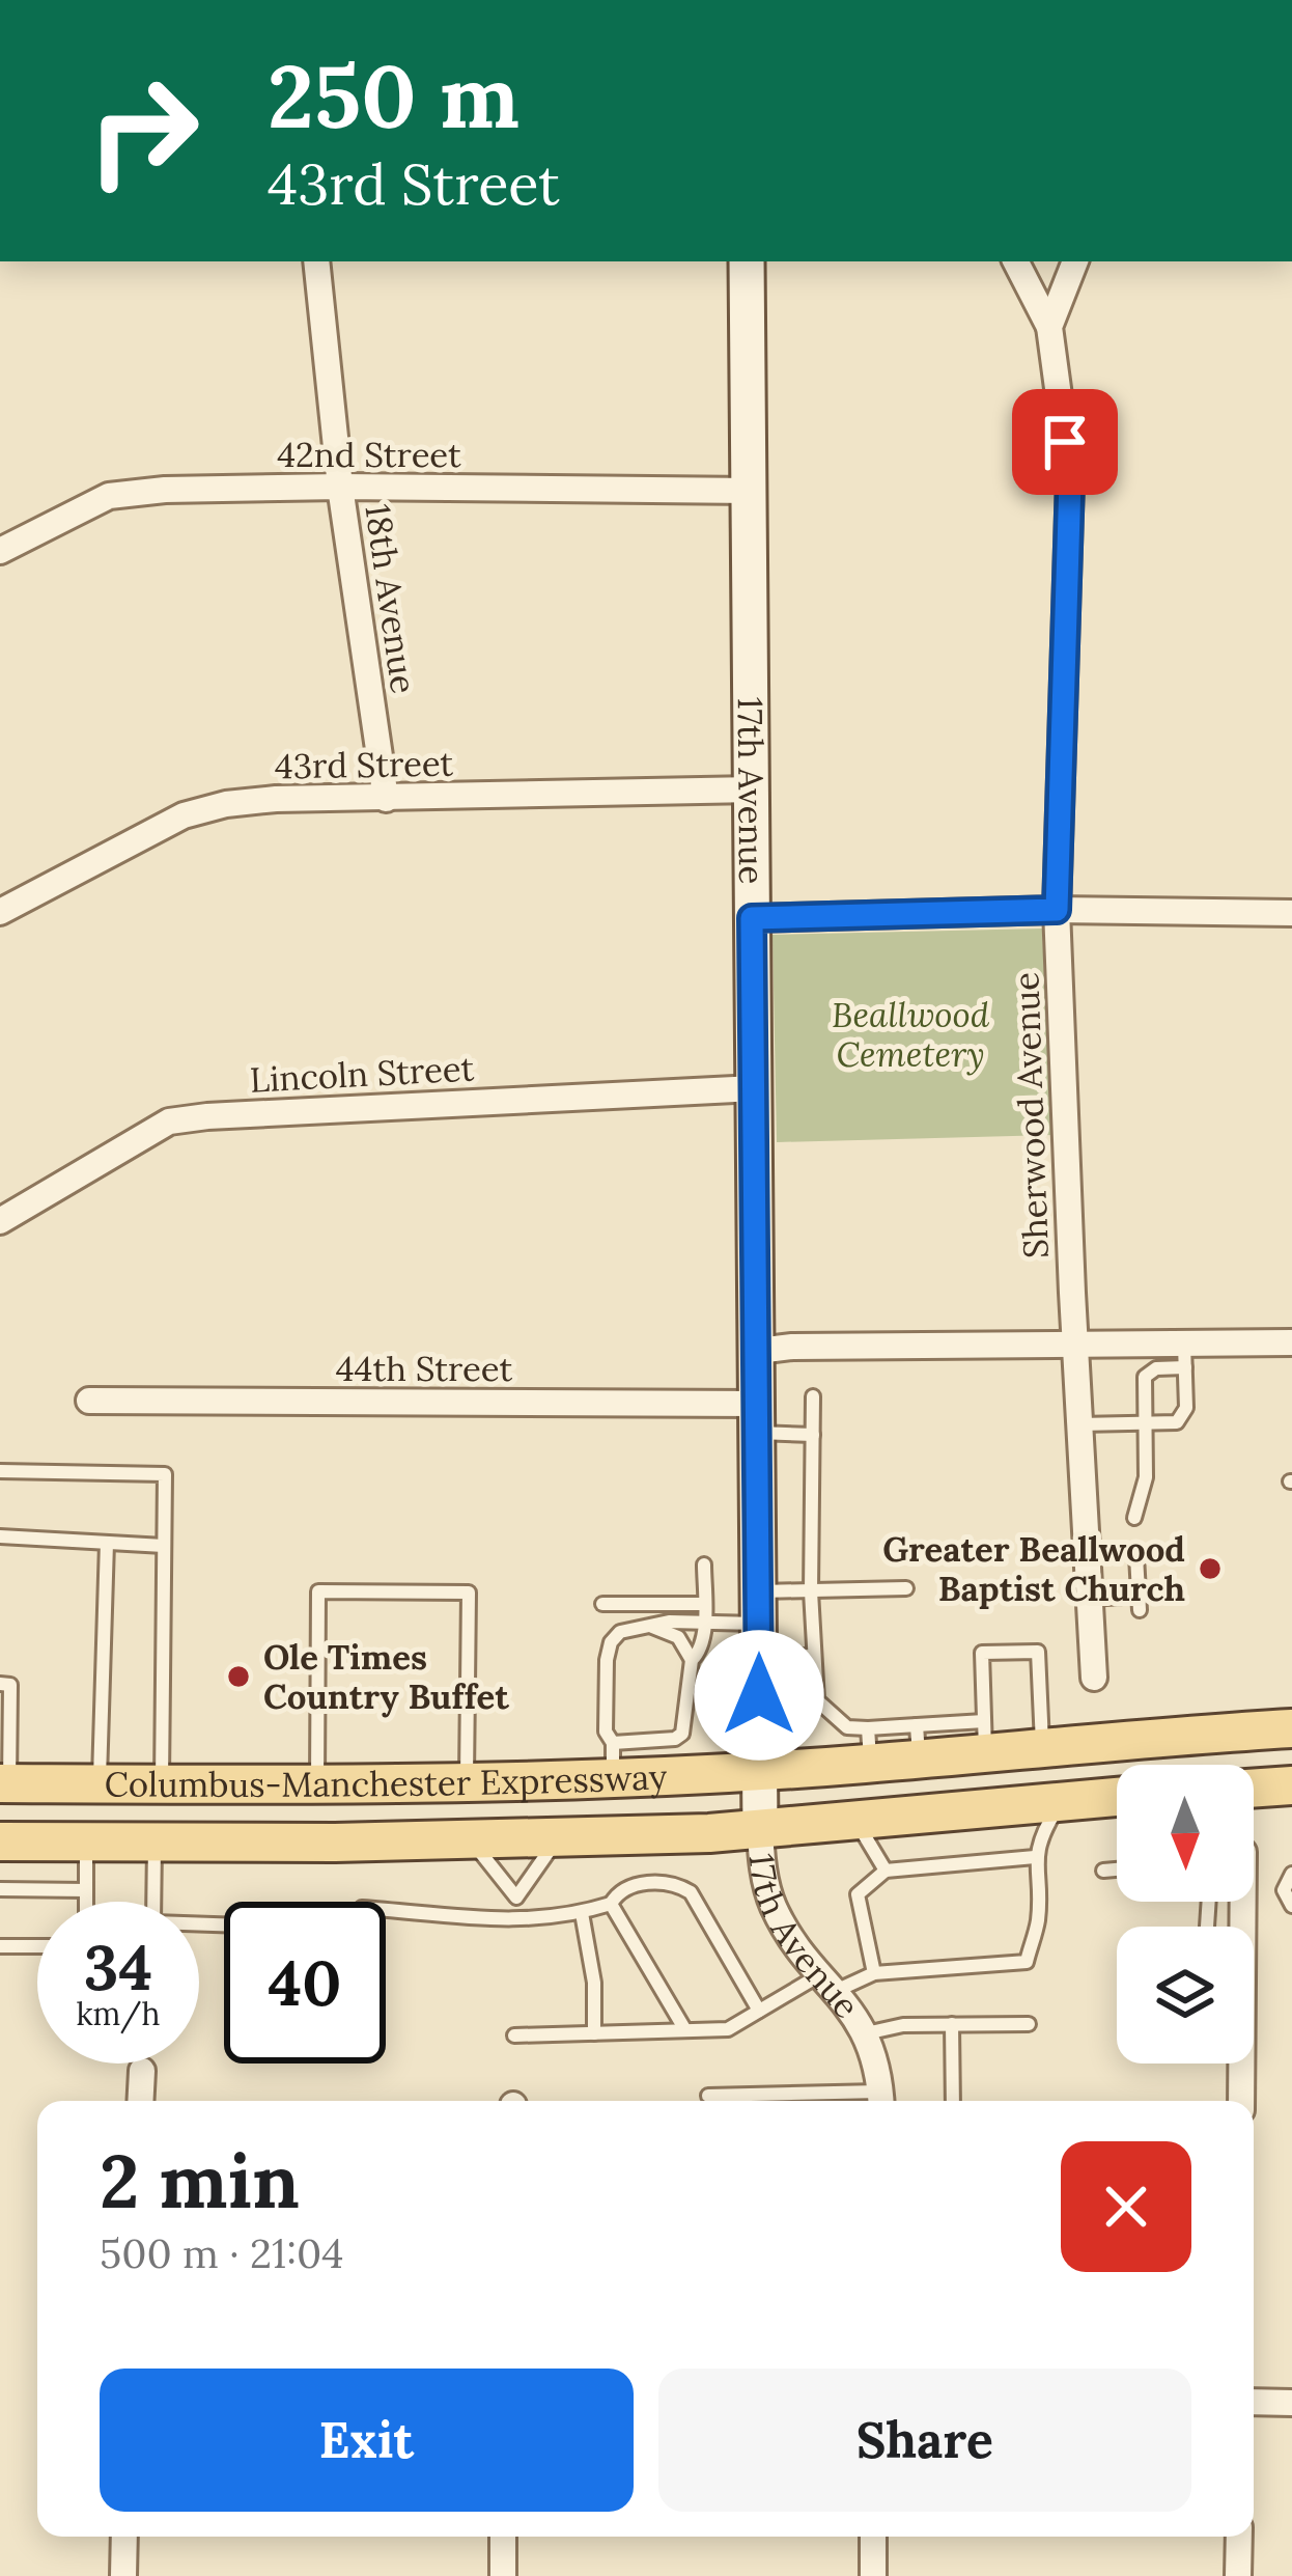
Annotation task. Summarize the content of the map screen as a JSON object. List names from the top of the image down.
{
  "streets": {
    "main road": ["Columbus-Manchester Expressway"],
    "street": [
      "42nd Street",
      "18th Avenue",
      "43rd Street",
      "17th Avenue",
      "Lincoln Street",
      "Sherwood Avenue",
      "44th Street"
    ]
  },
  "crossings": [
    ["42nd Street", "18th Avenue"],
    ["42nd Street", "17th Avenue"],
    ["18th Avenue", "43rd Street"],
    ["43rd Street", "17th Avenue"],
    ["17th Avenue", "Lincoln Street"],
    ["17th Avenue", "44th Street"],
    ["17th Avenue", "Columbus-Manchester Expressway"]
  ],
  "parks": ["Beallwood Cemetery"],
  "places": ["Greater Beallwood Baptist Church", "Ole Times Country Buffet"],
  "north": "bottom",
  "page": {
    "turn": ["250 m", "43rd Street"],
    "speed": "34 km/h",
    "limit": "40",
    "heading": ["2 min", "500 m · 21:04"],
    "buttons": ["Exit", "Share"]
  }
}
